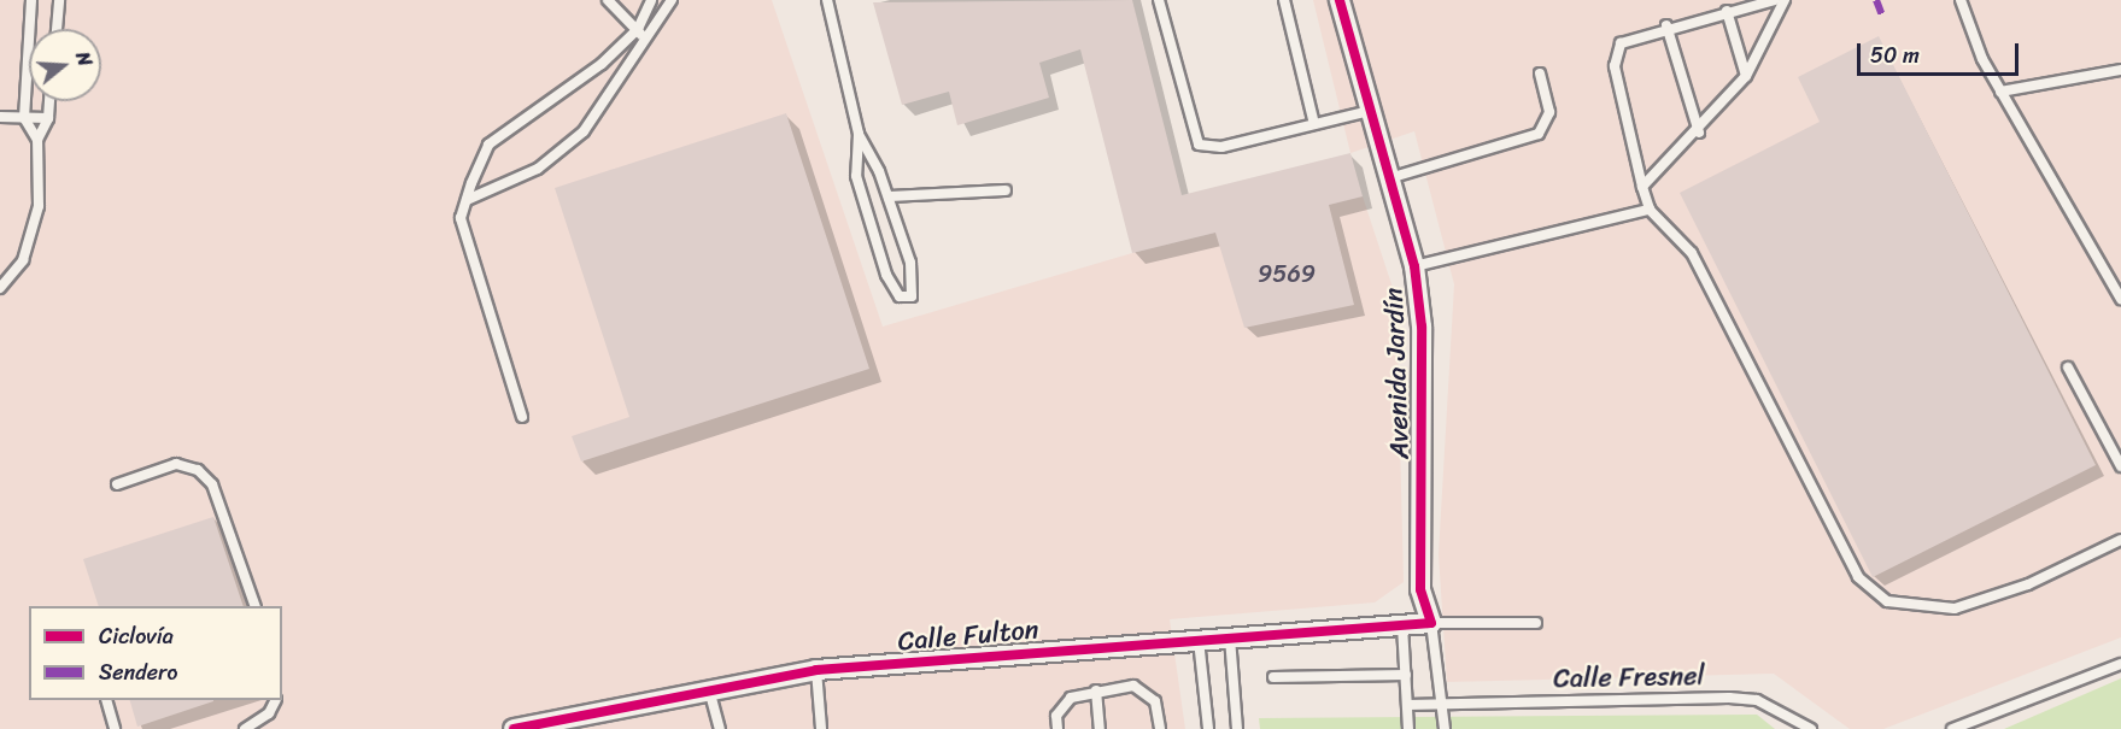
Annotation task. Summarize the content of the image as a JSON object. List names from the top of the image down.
{
  "streets": {
    "street": ["Avenida Jardín", "Calle Fulton"],
    "lane": ["Calle Fresnel"]
  },
  "crossings": [
    ["Avenida Jardín", "Calle Fulton"]
  ],
  "house_numbers": ["9569"],
  "legend": ["Ciclovía", "Sendero"],
  "scale_bar": "50 m",
  "north": "right"
}
